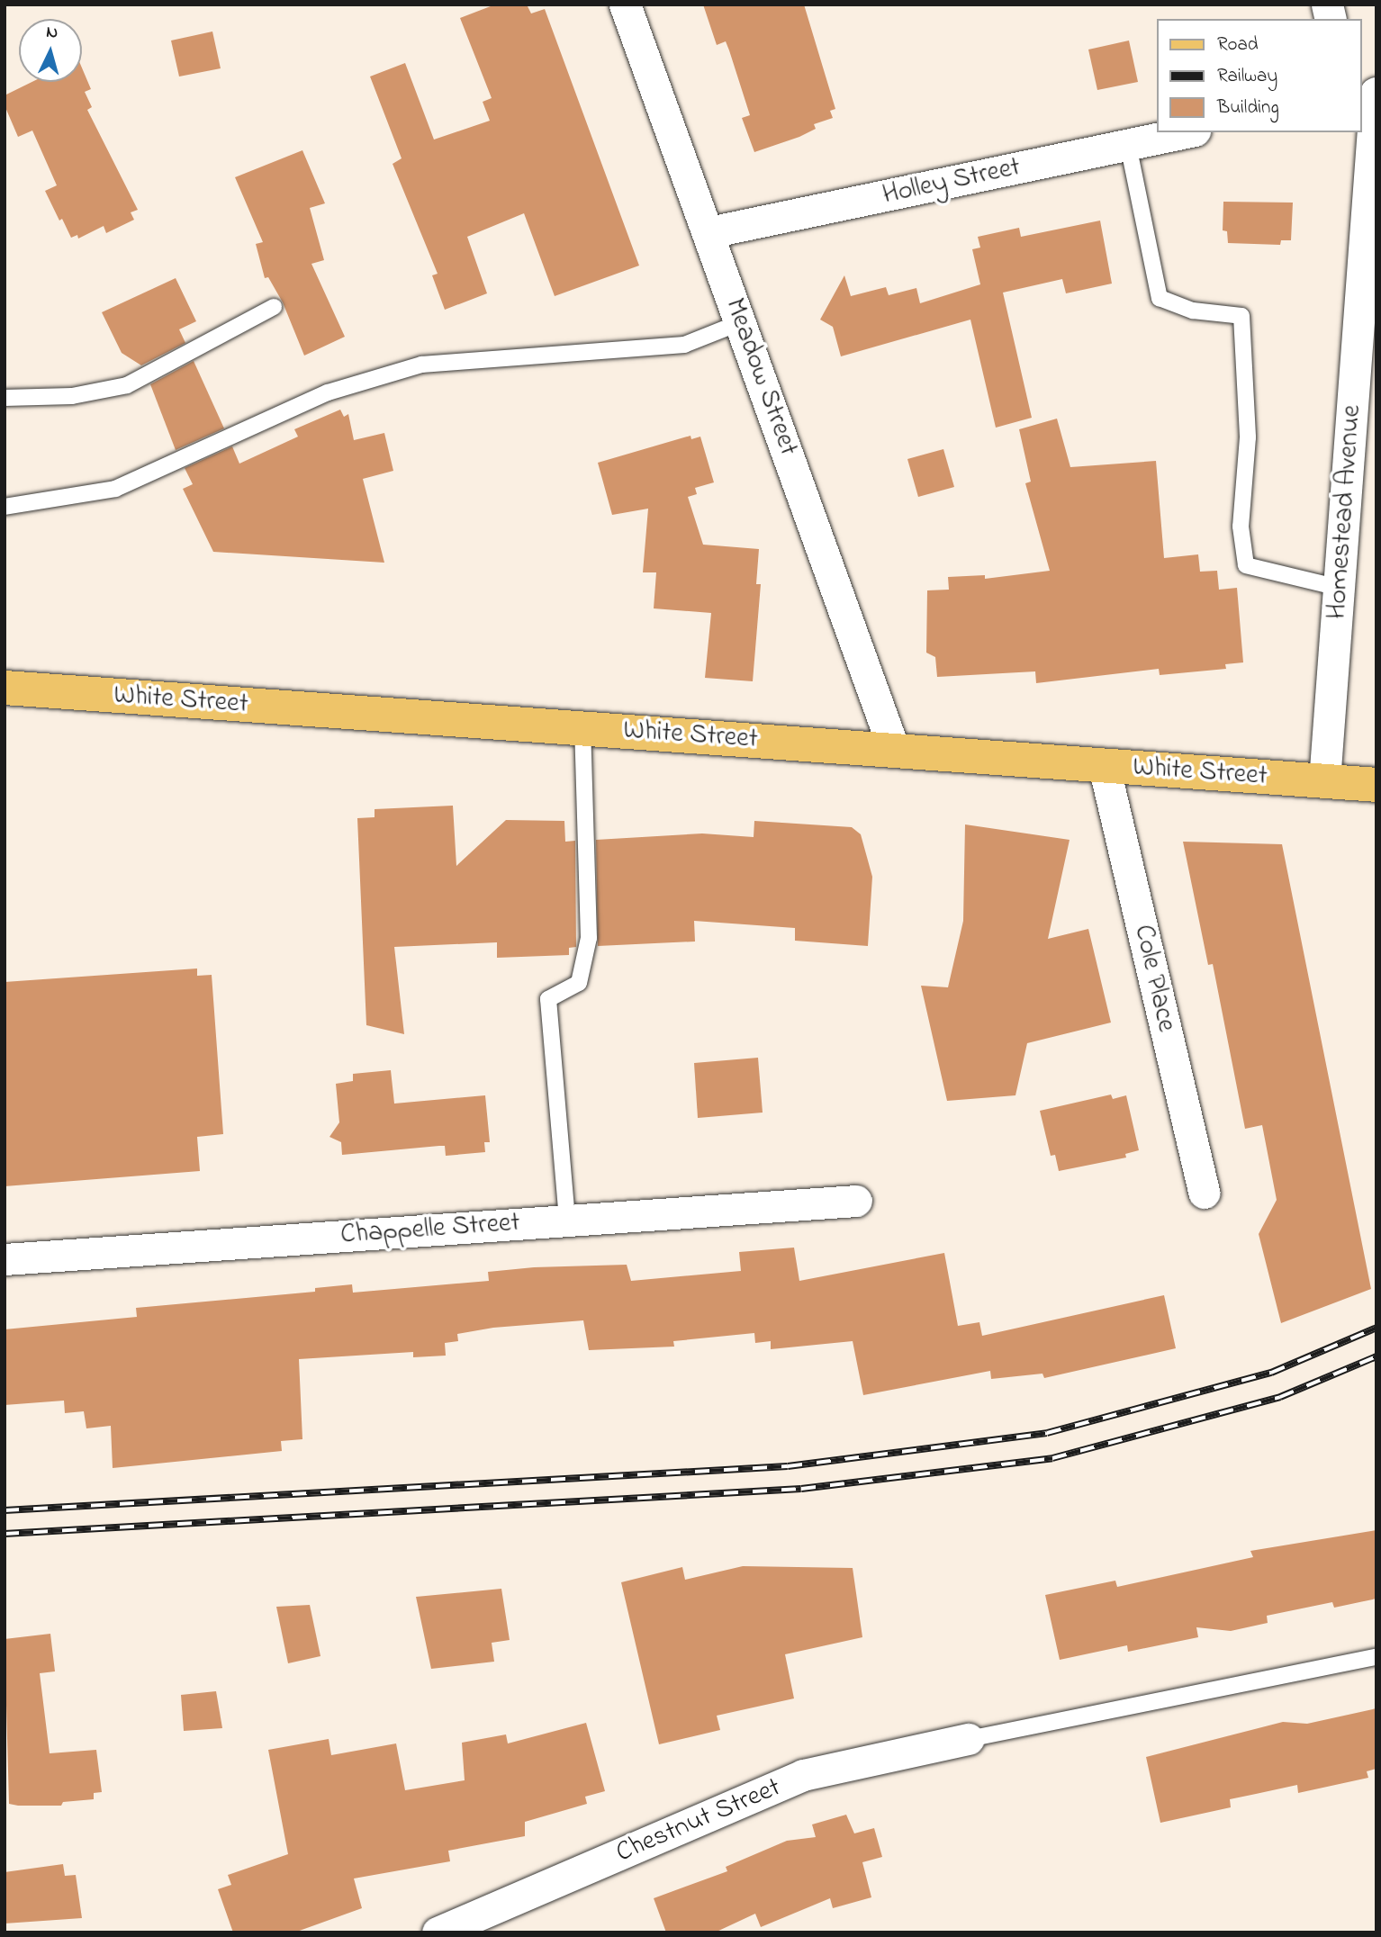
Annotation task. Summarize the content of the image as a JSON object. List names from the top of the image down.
{
  "streets": {
    "main road": ["White Street"],
    "street": [
      "Holley Street",
      "Meadow Street",
      "Homestead Avenue",
      "Cole Place",
      "Chappelle Street",
      "Chestnut Street"
    ]
  },
  "crossings": [
    ["Holley Street", "Meadow Street"],
    ["Meadow Street", "White Street"],
    ["Homestead Avenue", "White Street"],
    ["White Street", "Cole Place"]
  ],
  "legend": ["Road", "Railway", "Building"],
  "north": "top"
}
